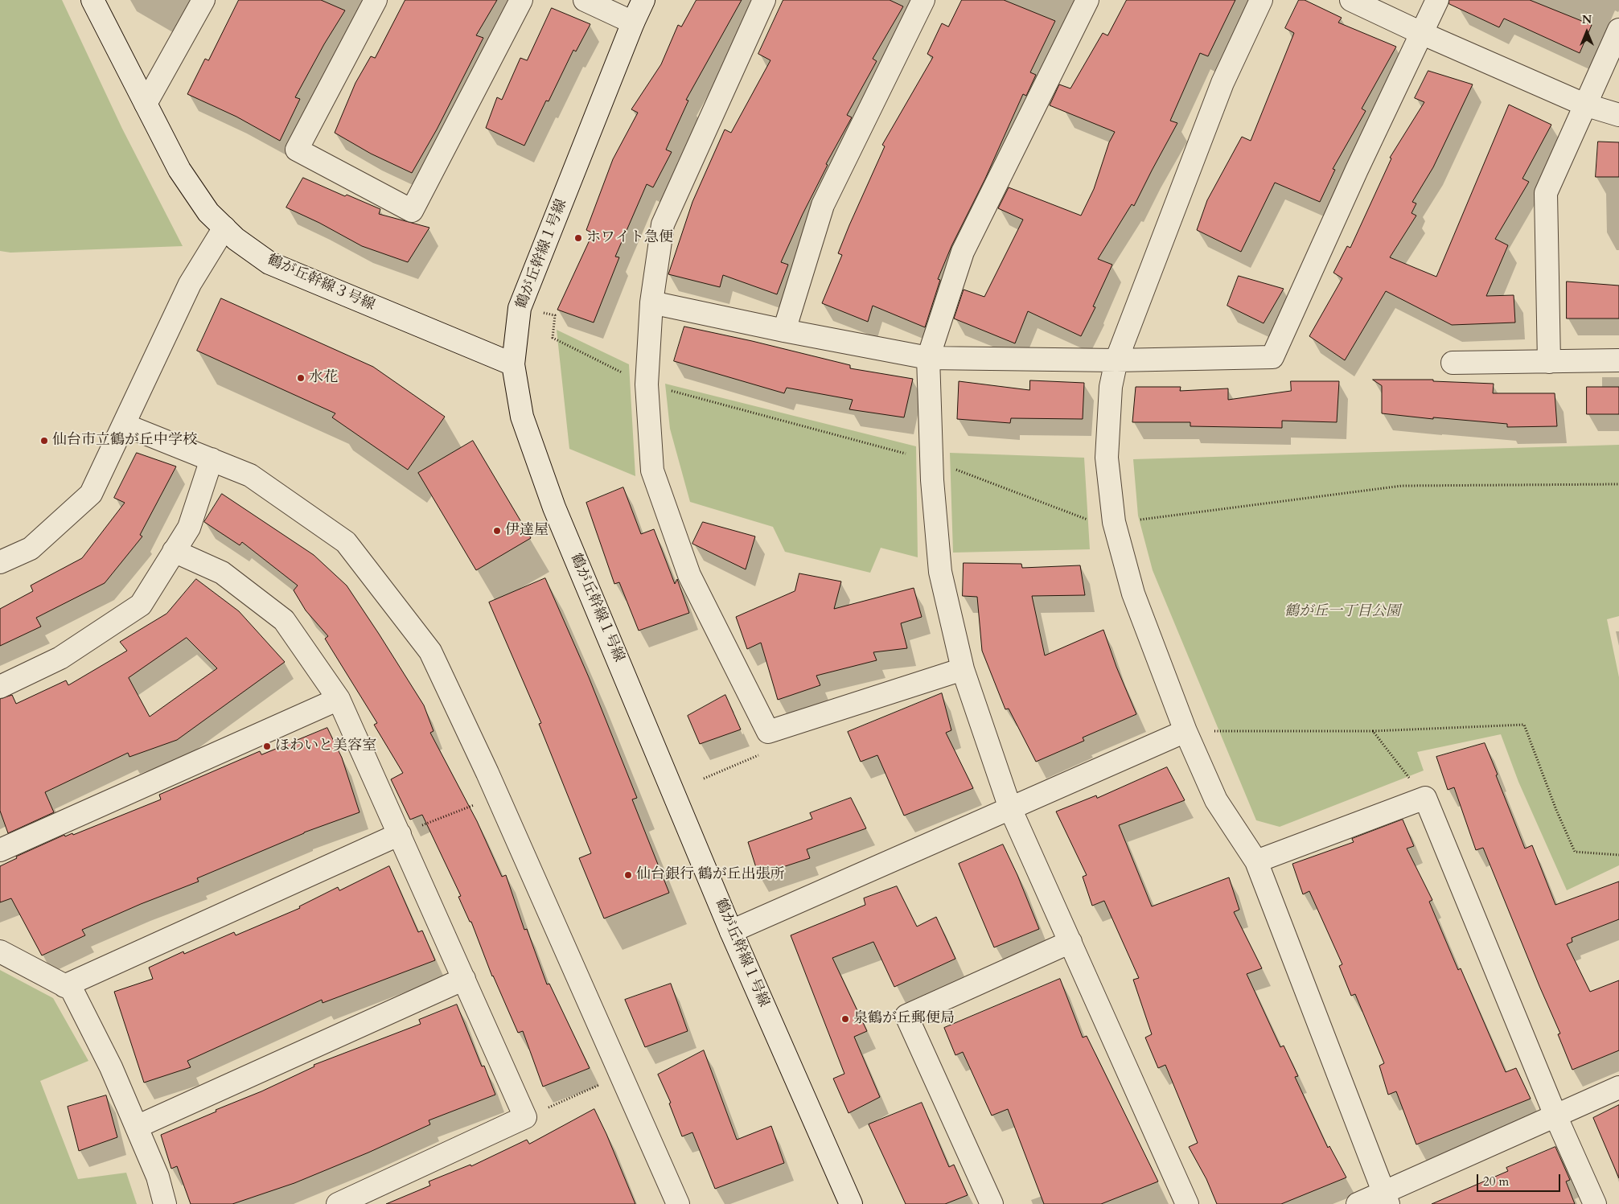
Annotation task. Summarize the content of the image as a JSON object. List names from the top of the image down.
{
  "streets": {
    "street": ["鶴が丘幹線１号線", "鶴が丘幹線３号線"]
  },
  "crossings": [
    ["鶴が丘幹線１号線", "鶴が丘幹線３号線"]
  ],
  "parks": ["鶴が丘一丁目公園"],
  "places": [
    "ホワイト急便",
    "水花",
    "仙台市立鶴が丘中学校",
    "伊達屋",
    "ほわいと美容室",
    "仙台銀行 鶴が丘出張所",
    "泉鶴が丘郵便局"
  ],
  "scale_bar": "20 m",
  "north": "top"
}
